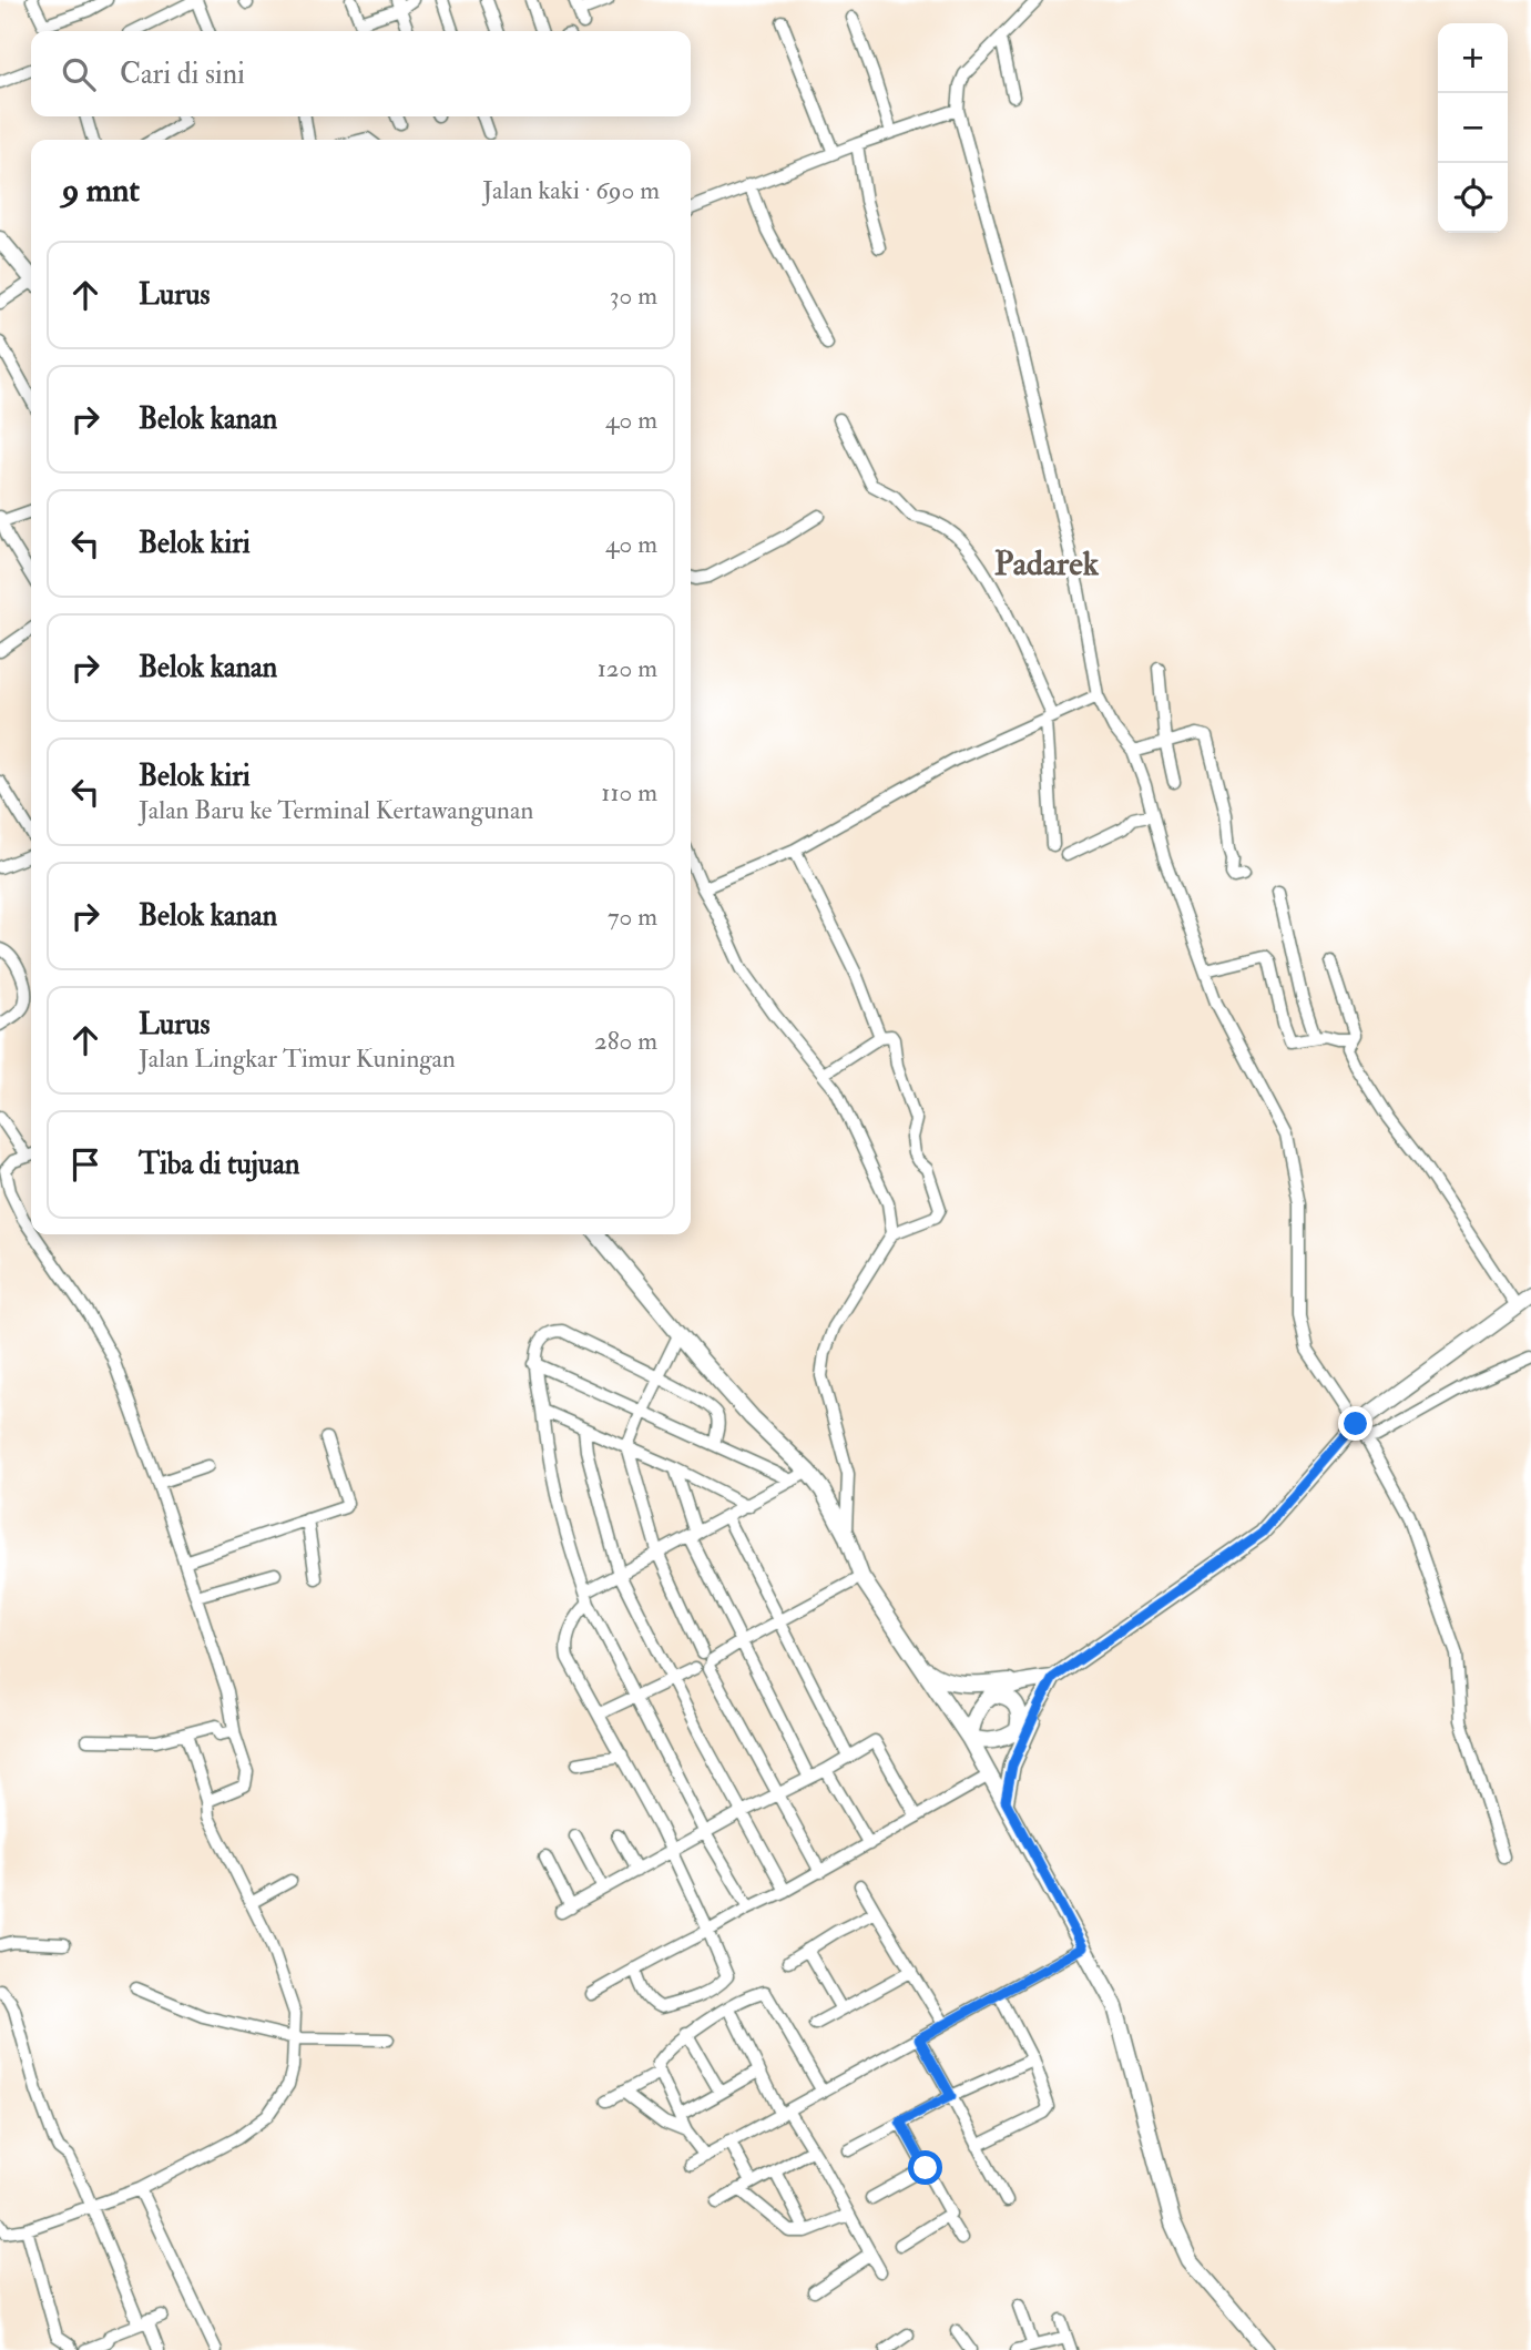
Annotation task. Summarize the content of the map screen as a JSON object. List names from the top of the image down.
{
  "districts": ["Padarek"],
  "page": {
    "map_buttons": ["+", "−"],
    "search": "Cari di sini",
    "heading": ["9 mnt", "Jalan kaki · 690 m"],
    "list": [
      ["Lurus", "30 m"],
      ["Belok kanan", "40 m"],
      ["Belok kiri", "40 m"],
      ["Belok kanan", "120 m"],
      ["Belok kiri", "Jalan Baru ke Terminal Kertawangunan", "110 m"],
      ["Belok kanan", "70 m"],
      ["Lurus", "Jalan Lingkar Timur Kuningan", "280 m"],
      "Tiba di tujuan"
    ]
  }
}
